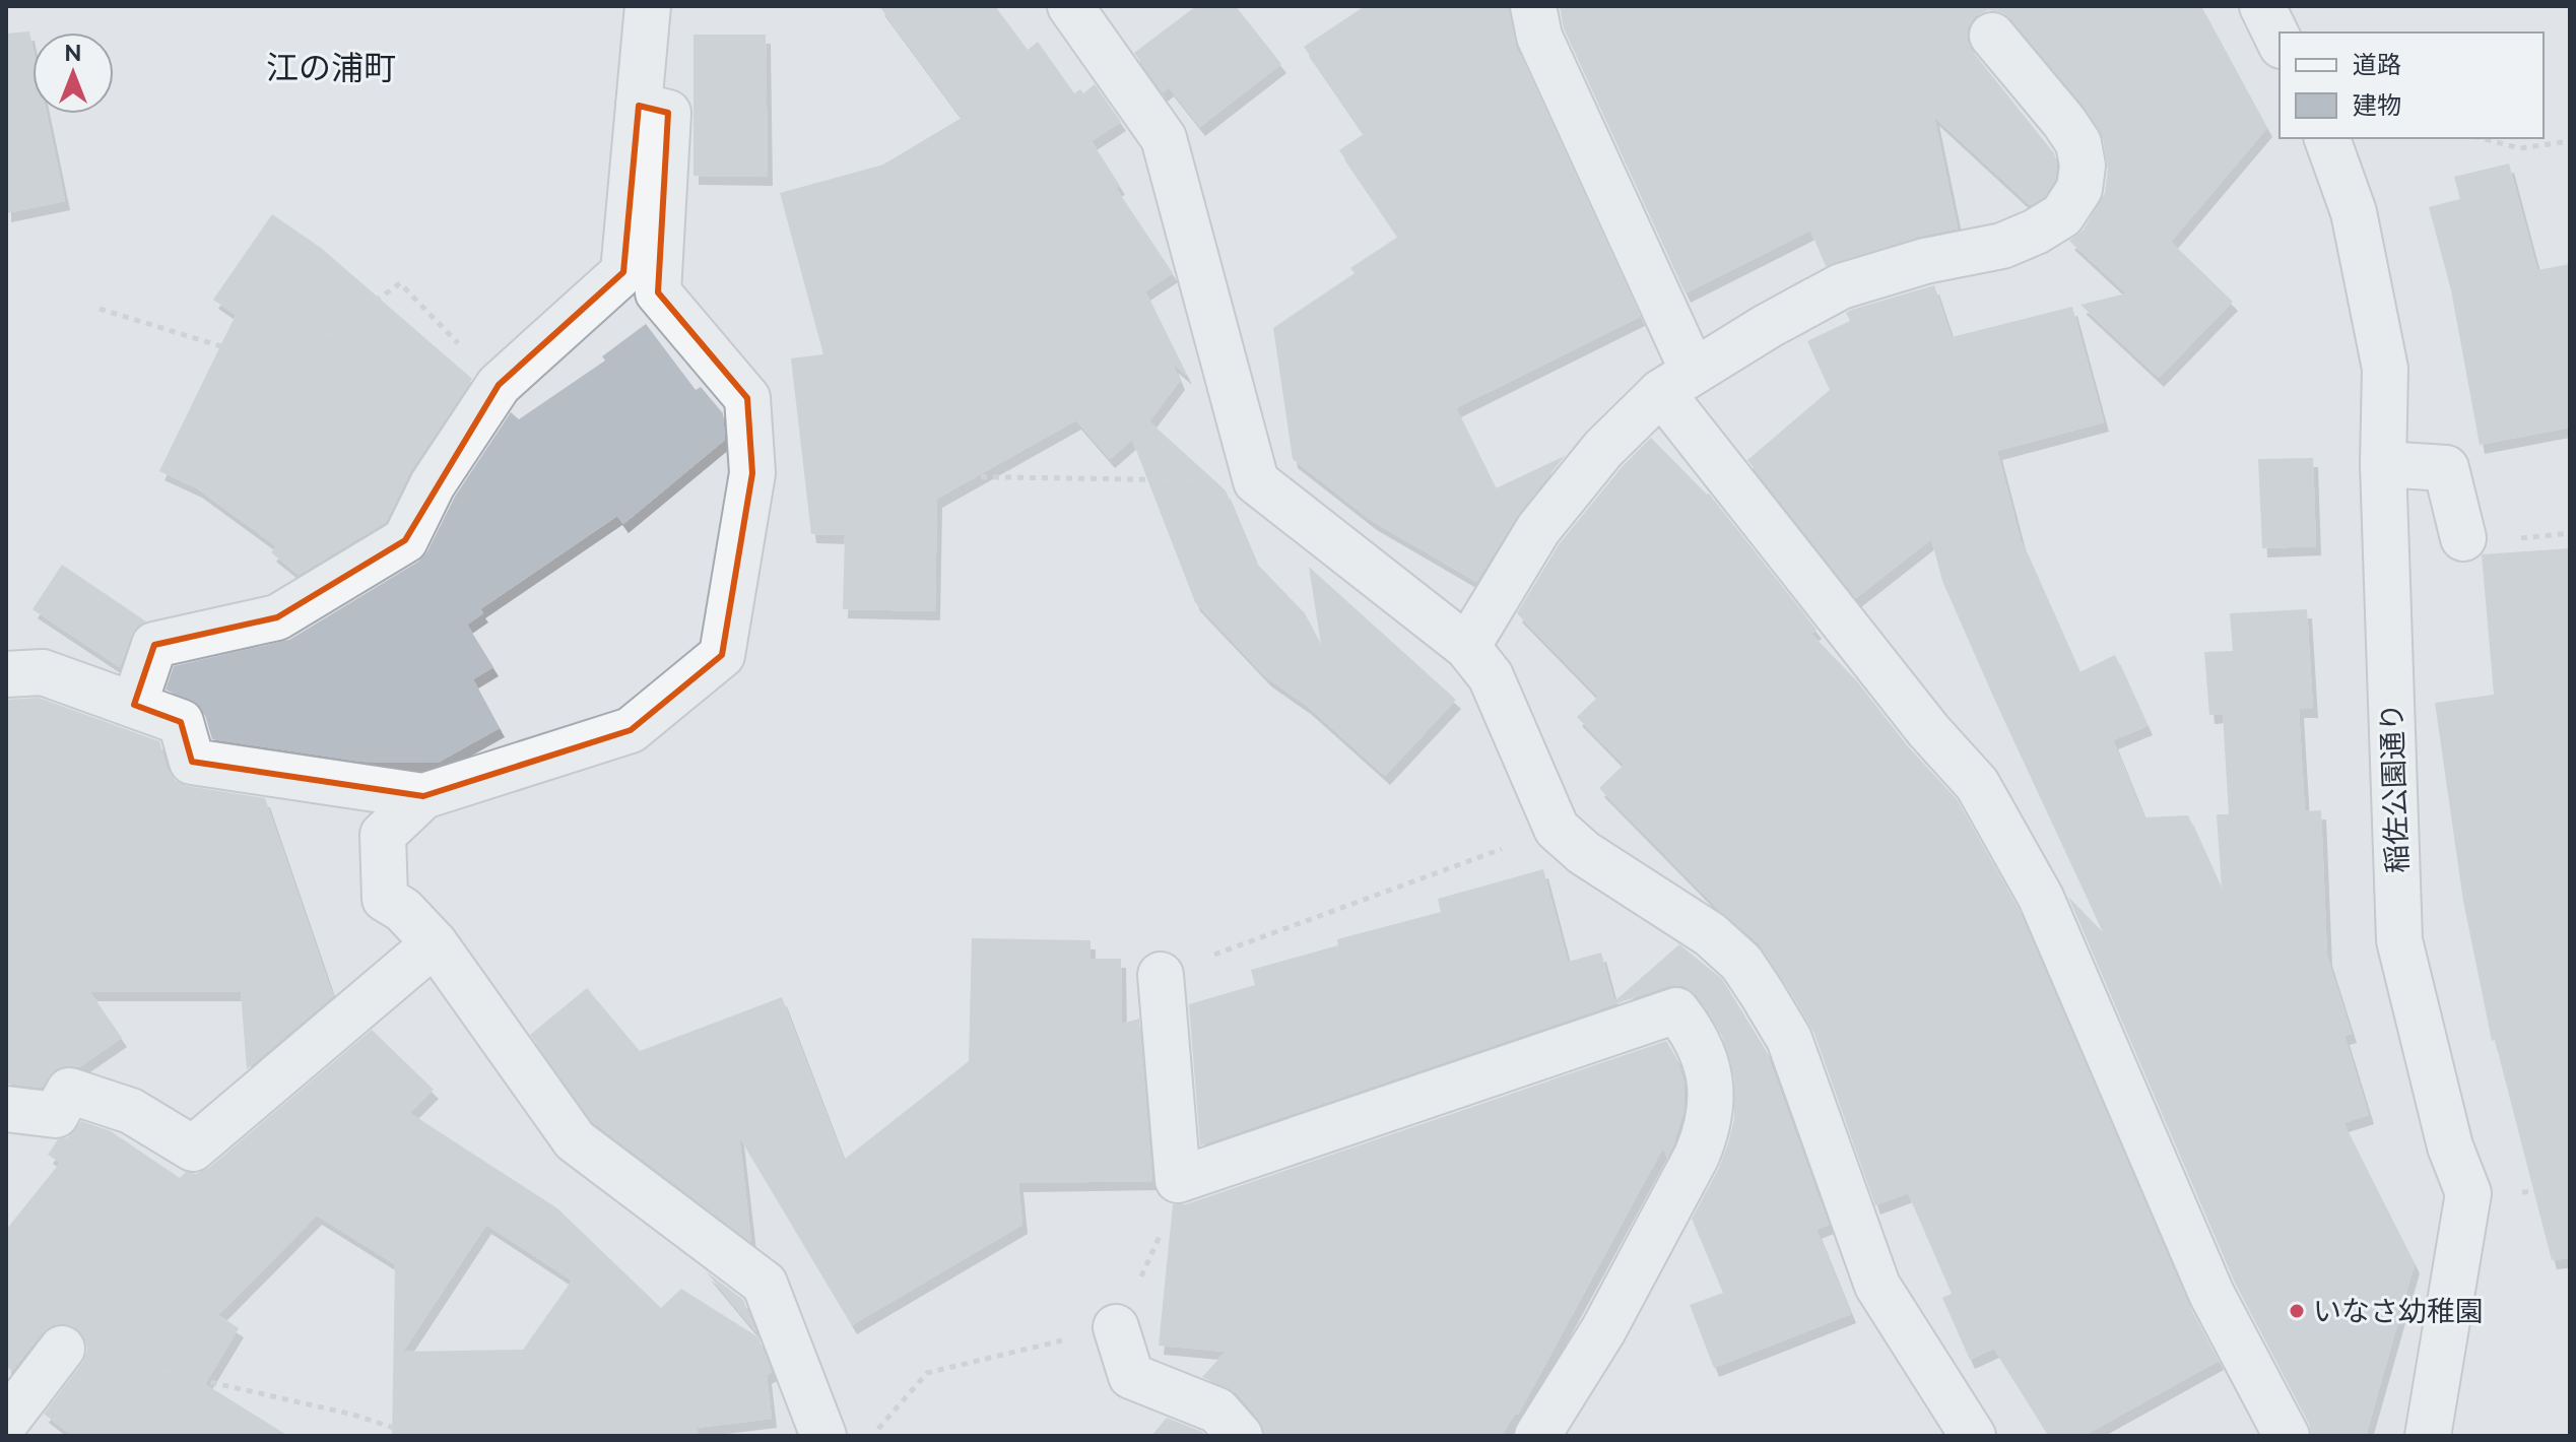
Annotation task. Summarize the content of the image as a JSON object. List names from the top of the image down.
{
  "streets": {
    "street": ["稲佐公園通り"]
  },
  "districts": ["江の浦町"],
  "places": ["いなさ幼稚園"],
  "legend": ["道路", "建物"],
  "north": "top"
}
